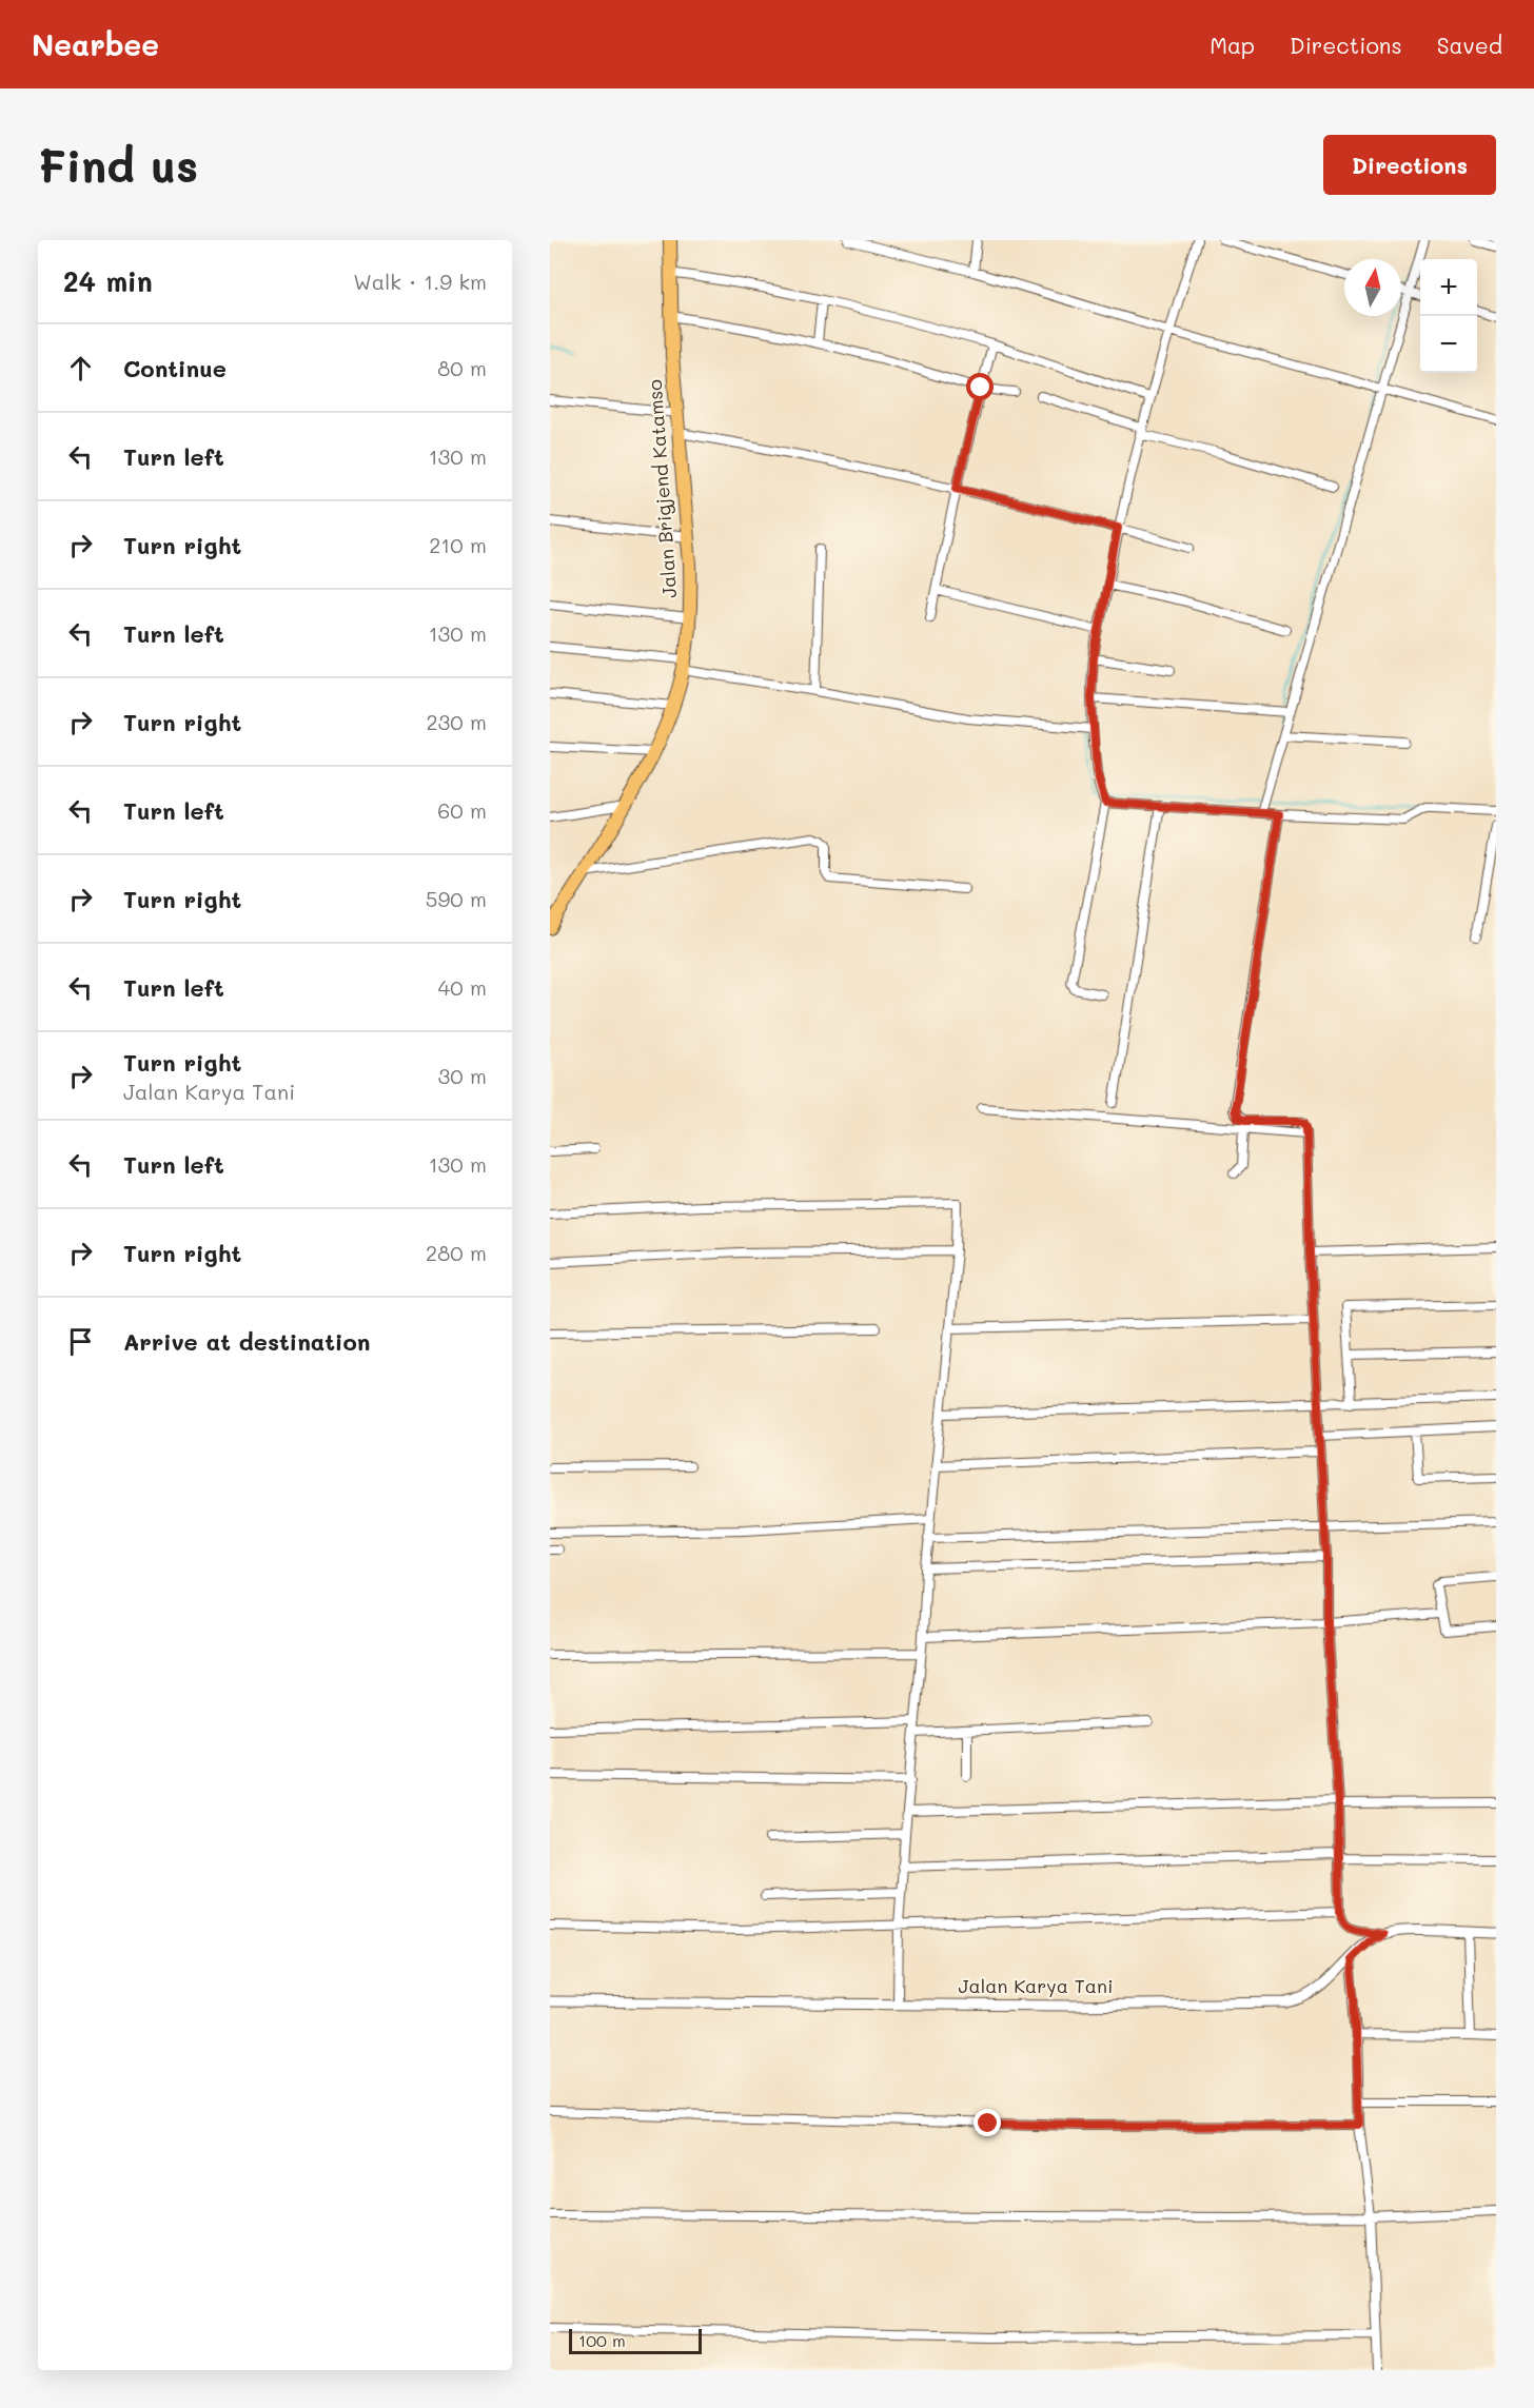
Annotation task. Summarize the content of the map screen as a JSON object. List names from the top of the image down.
{
  "streets": {
    "highway": ["Jalan Brigjend Katamso"],
    "street": ["Jalan Karya Tani"]
  },
  "scale_bar": "100 m",
  "north": "top",
  "page": {
    "header": "Nearbee",
    "nav": ["Map", "Directions", "Saved"],
    "buttons": "Directions",
    "title": "Find us",
    "heading": ["24 min", "Walk · 1.9 km"],
    "map_buttons": ["+", "−"],
    "list": [
      ["Continue", "80 m"],
      ["Turn left", "130 m"],
      ["Turn right", "210 m"],
      ["Turn left", "130 m"],
      ["Turn right", "230 m"],
      ["Turn left", "60 m"],
      ["Turn right", "590 m"],
      ["Turn left", "40 m"],
      ["Turn right", "Jalan Karya Tani", "30 m"],
      ["Turn left", "130 m"],
      ["Turn right", "280 m"],
      "Arrive at destination"
    ],
    "scale": "100 m"
  }
}
